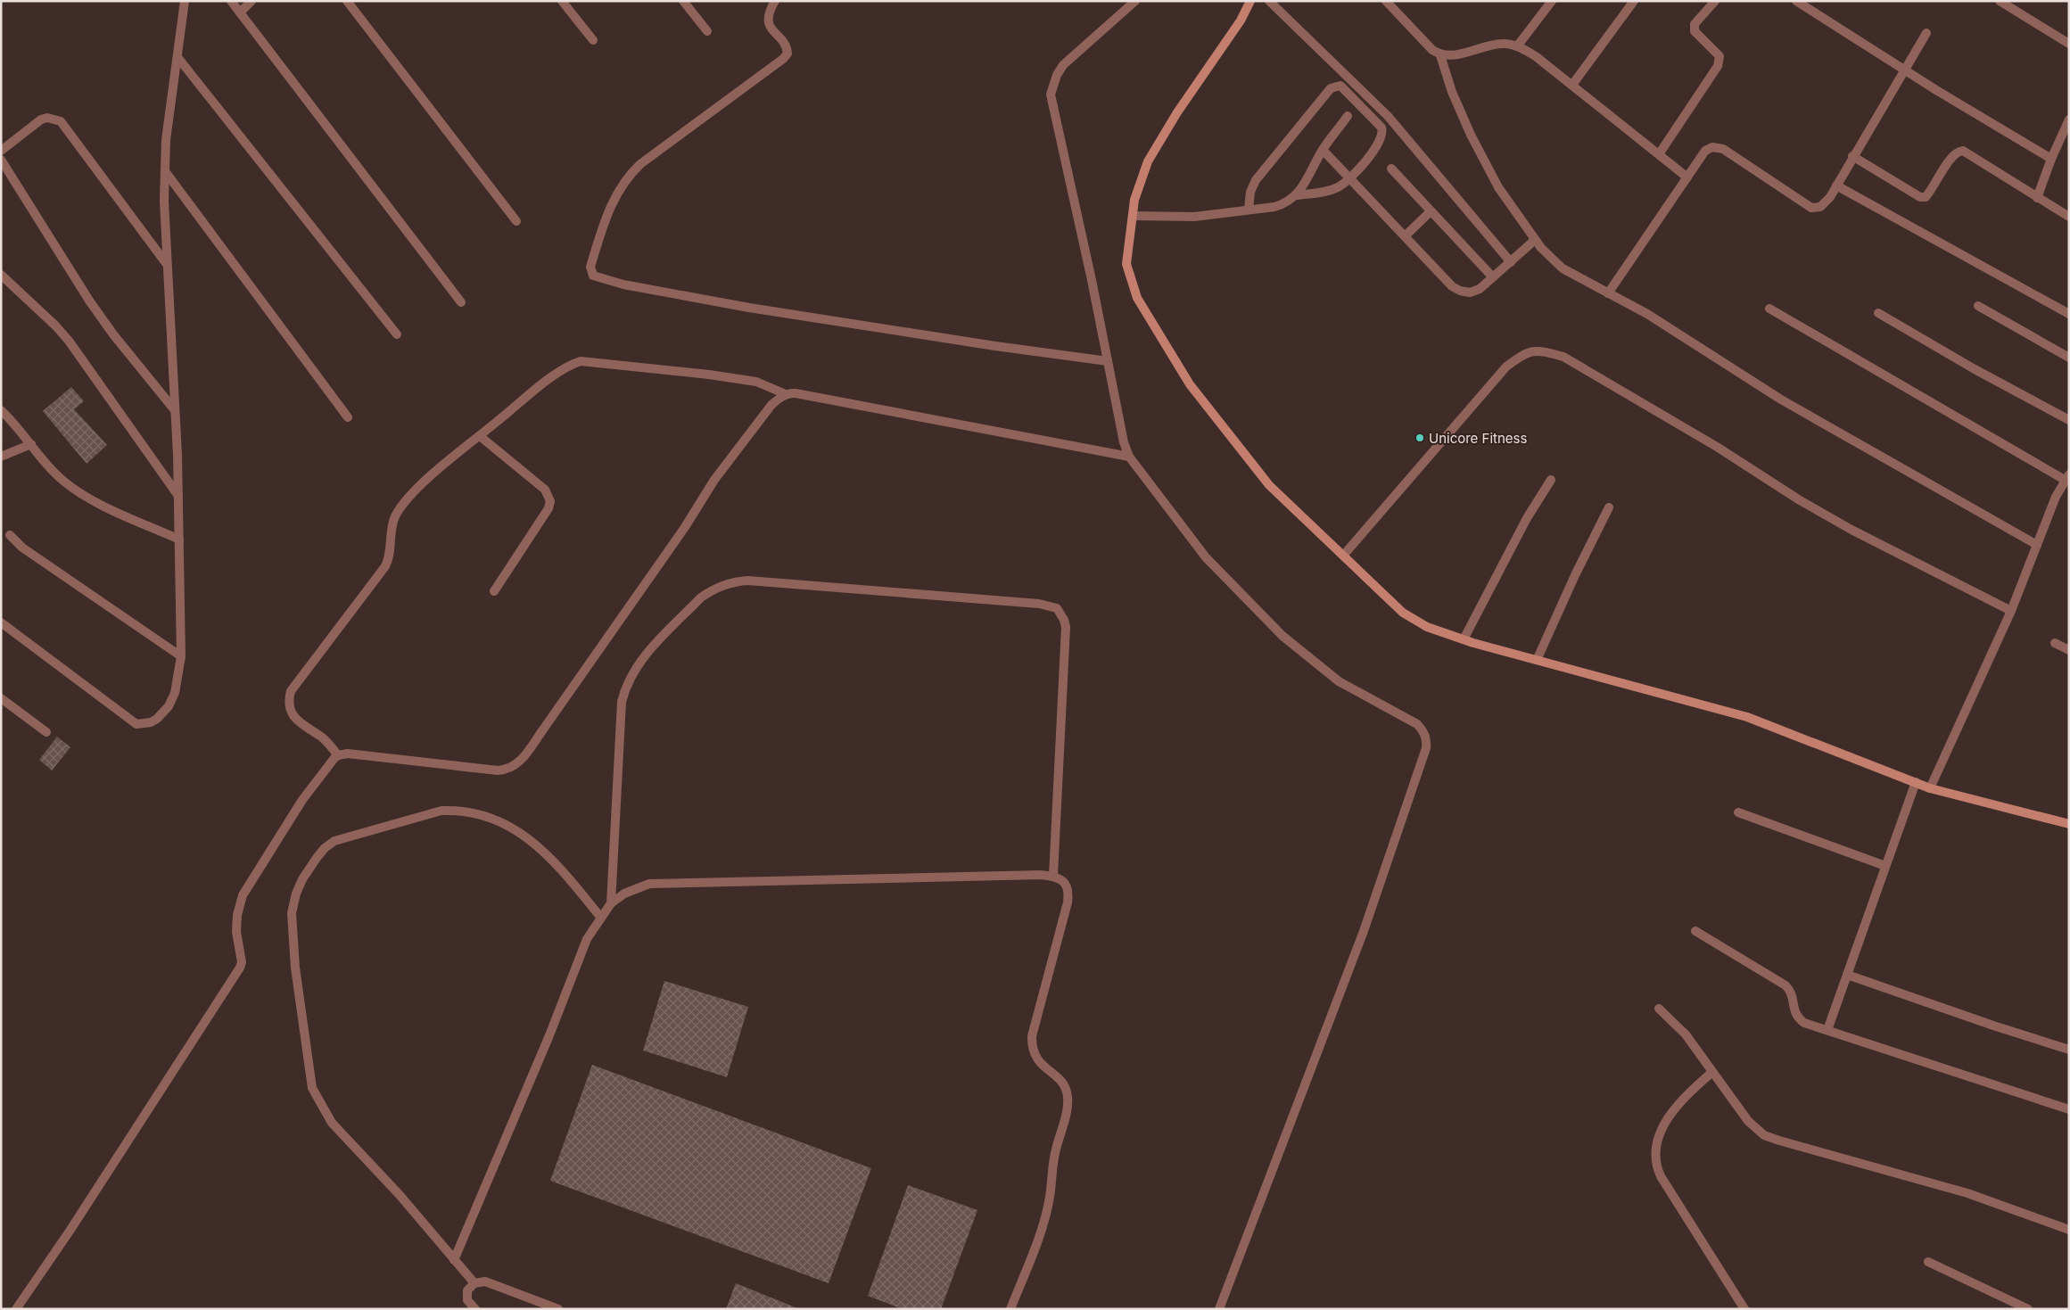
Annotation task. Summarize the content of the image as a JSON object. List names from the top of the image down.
{
  "places": ["Unicore Fitness"]
}
